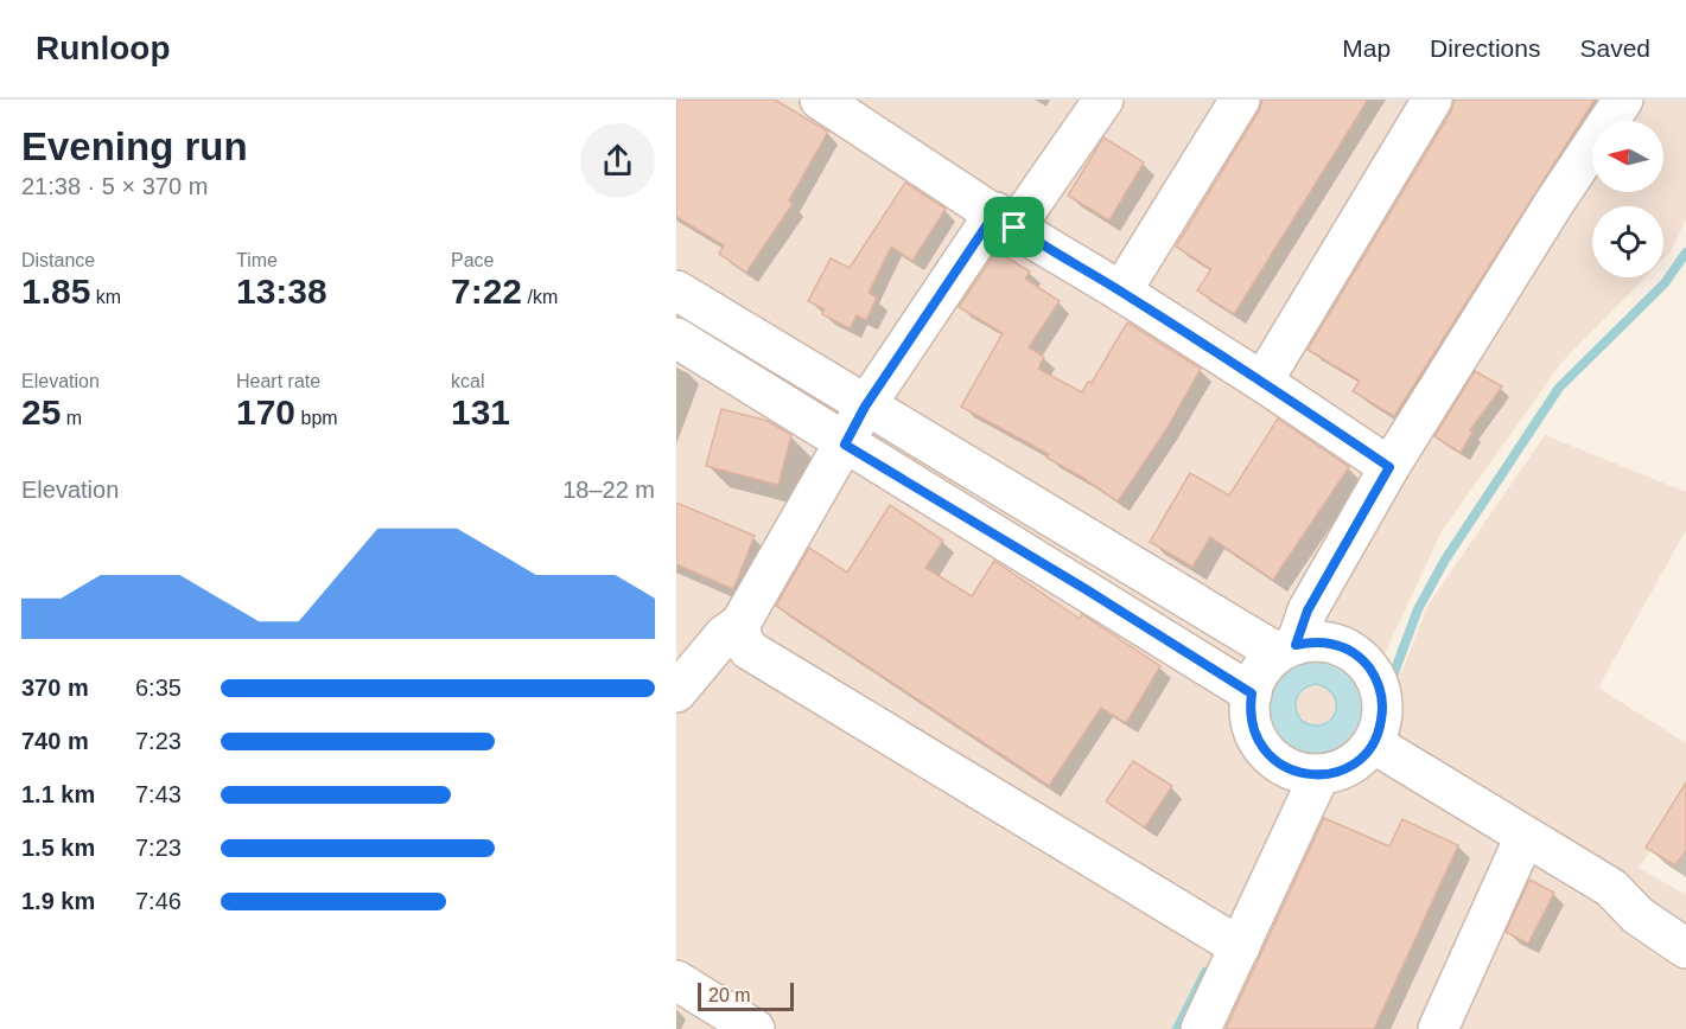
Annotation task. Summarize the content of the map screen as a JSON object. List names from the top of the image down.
{
  "scale_bar": "20 m",
  "north": "left",
  "page": {
    "header": "Runloop",
    "nav": ["Map", "Directions", "Saved"],
    "heading": ["Evening run", "21:38 · 5 × 370 m"],
    "stats": [
      ["Distance", "1.85 km"],
      ["Time", "13:38"],
      ["Pace", "7:22 /km"],
      ["Elevation", "25 m"],
      ["Heart rate", "170 bpm"],
      ["kcal", "131"]
    ],
    "chart": ["Elevation", "18–22 m"],
    "list": [
      {
        "name": "370 m",
        "note": "6:35"
      },
      {
        "name": "740 m",
        "note": "7:23"
      },
      {
        "name": "1.1 km",
        "note": "7:43"
      },
      {
        "name": "1.5 km",
        "note": "7:23"
      },
      {
        "name": "1.9 km",
        "note": "7:46"
      }
    ],
    "scale": "20 m"
  }
}
